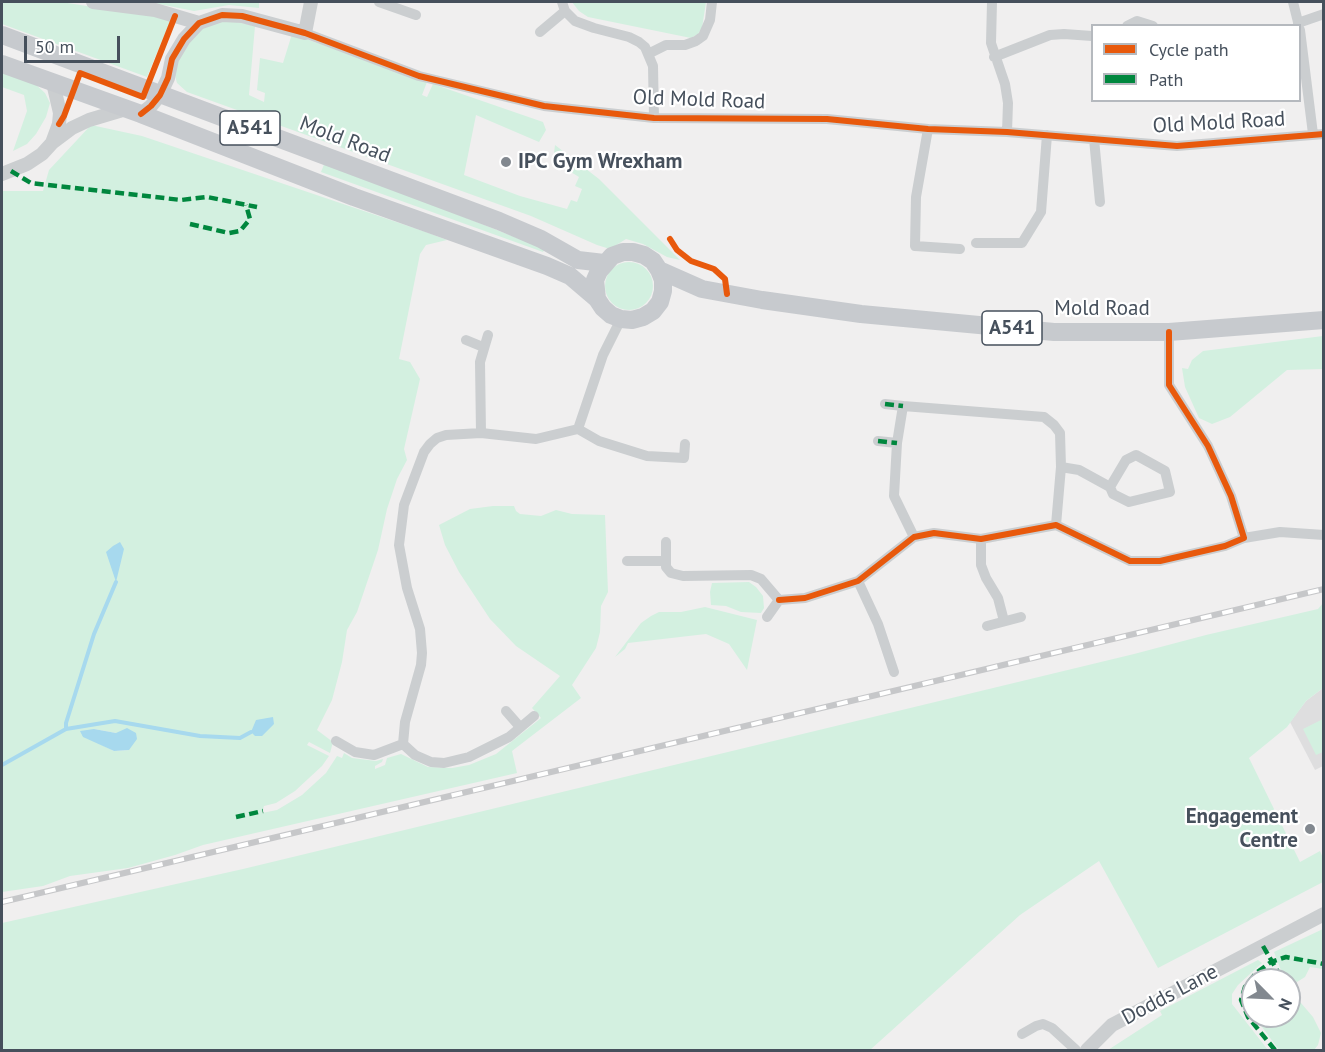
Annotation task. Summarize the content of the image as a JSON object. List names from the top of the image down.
{
  "streets": {
    "main road": ["A541", "Mold Road"],
    "street": ["Old Mold Road", "Dodds Lane"]
  },
  "crossings": [
    ["A541", "Mold Road"]
  ],
  "places": ["IPC Gym Wrexham", "Engagement Centre"],
  "legend": ["Cycle path", "Path"],
  "scale_bar": "50 m",
  "north": "bottom right"
}
